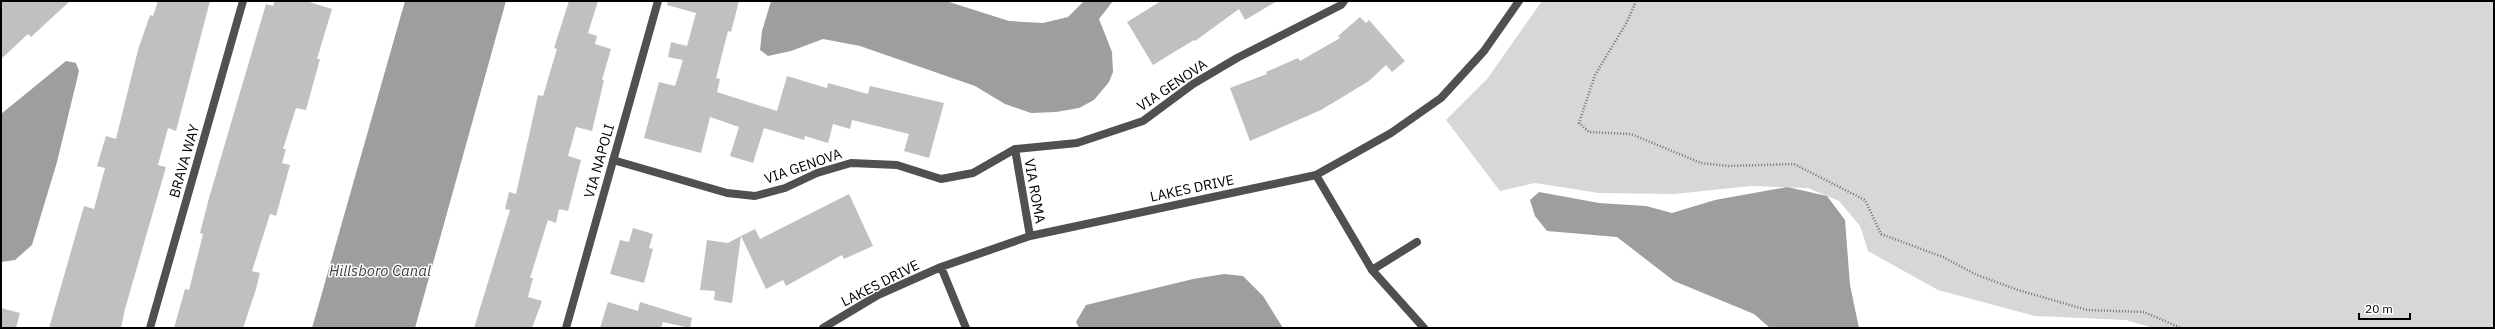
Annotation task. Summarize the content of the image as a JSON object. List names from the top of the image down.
{
  "streets": {
    "street": [
      "VIA GENOVA",
      "BRAVA WAY",
      "VIA NAPOLI",
      "LAKES DRIVE",
      "VIA ROMA"
    ]
  },
  "crossings": [
    ["VIA GENOVA", "VIA NAPOLI"],
    ["VIA GENOVA", "VIA ROMA"],
    ["LAKES DRIVE", "VIA ROMA"]
  ],
  "water": ["Hillsboro Canal"],
  "scale_bar": "20 m"
}
